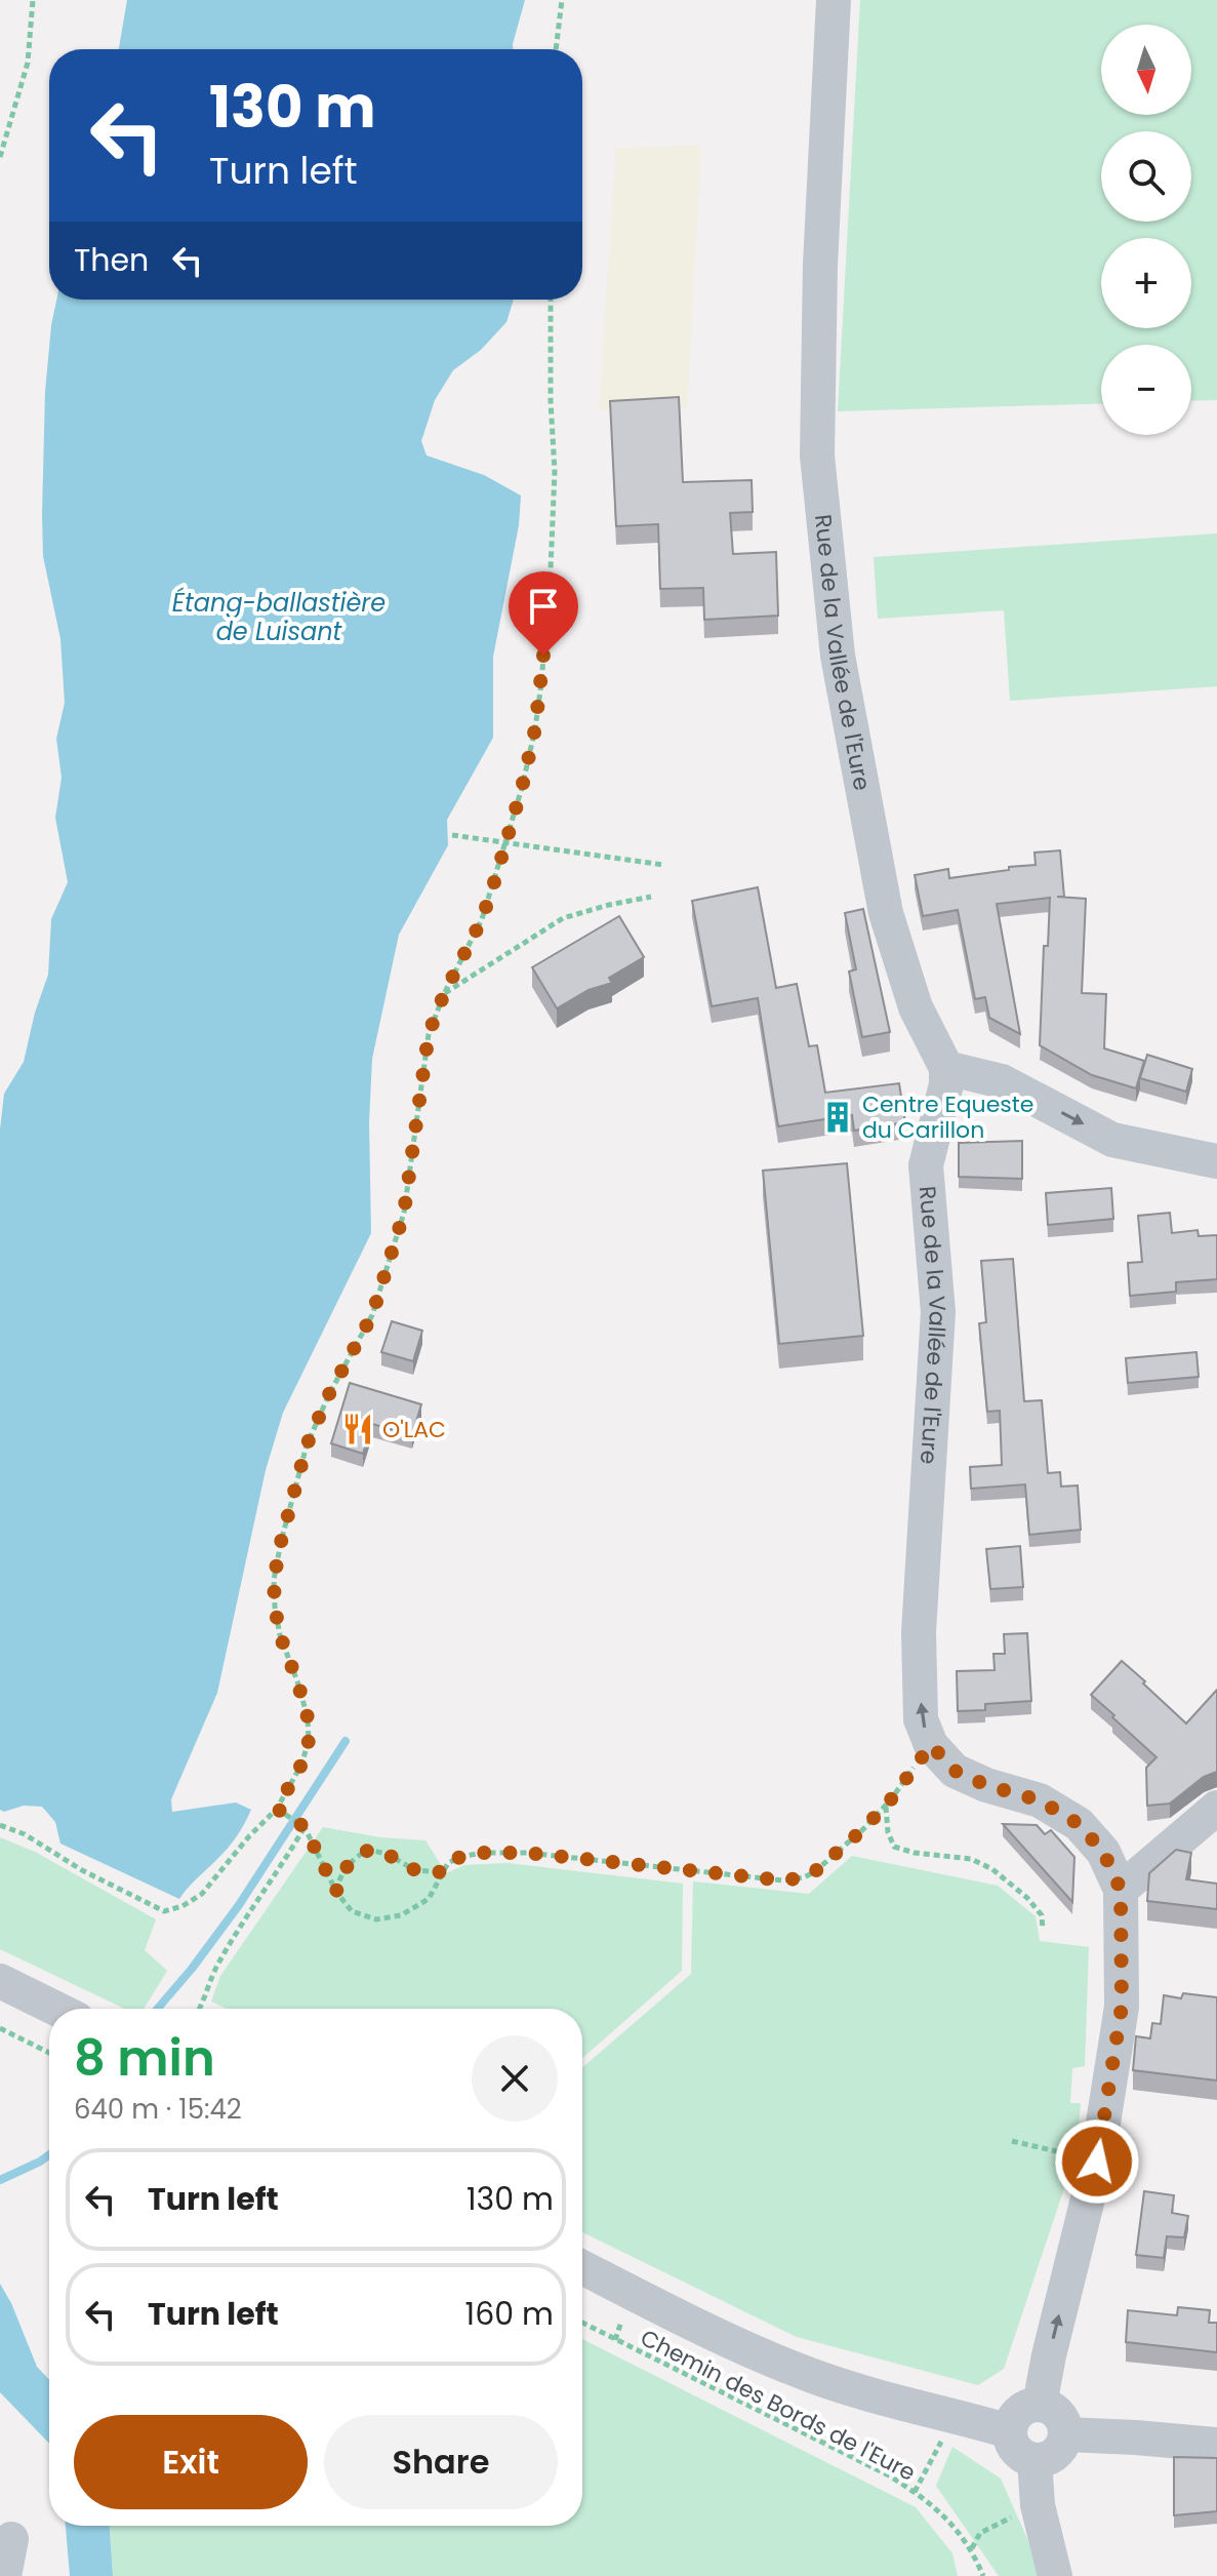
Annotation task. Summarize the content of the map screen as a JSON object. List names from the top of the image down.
{
  "streets": {
    "street": ["Rue de la Vallée de l'Eure"],
    "path": ["Chemin des Bords de l'Eure"]
  },
  "one_way": ["Rue de la Vallée de l'Eure"],
  "water": ["Étang-ballastière de Luisant"],
  "places": {
    "building": ["Centre Equeste du Carillon"],
    "restaurant": ["O'LAC"]
  },
  "north": "bottom",
  "page": {
    "map_buttons": ["+", "−"],
    "turn": ["130 m", "Turn left"],
    "then": "Then",
    "heading": ["8 min", "640 m · 15:42"],
    "list": [
      {
        "name": "Turn left",
        "value": "130 m"
      },
      {
        "name": "Turn left",
        "value": "160 m"
      }
    ],
    "buttons": ["Exit", "Share"]
  }
}
